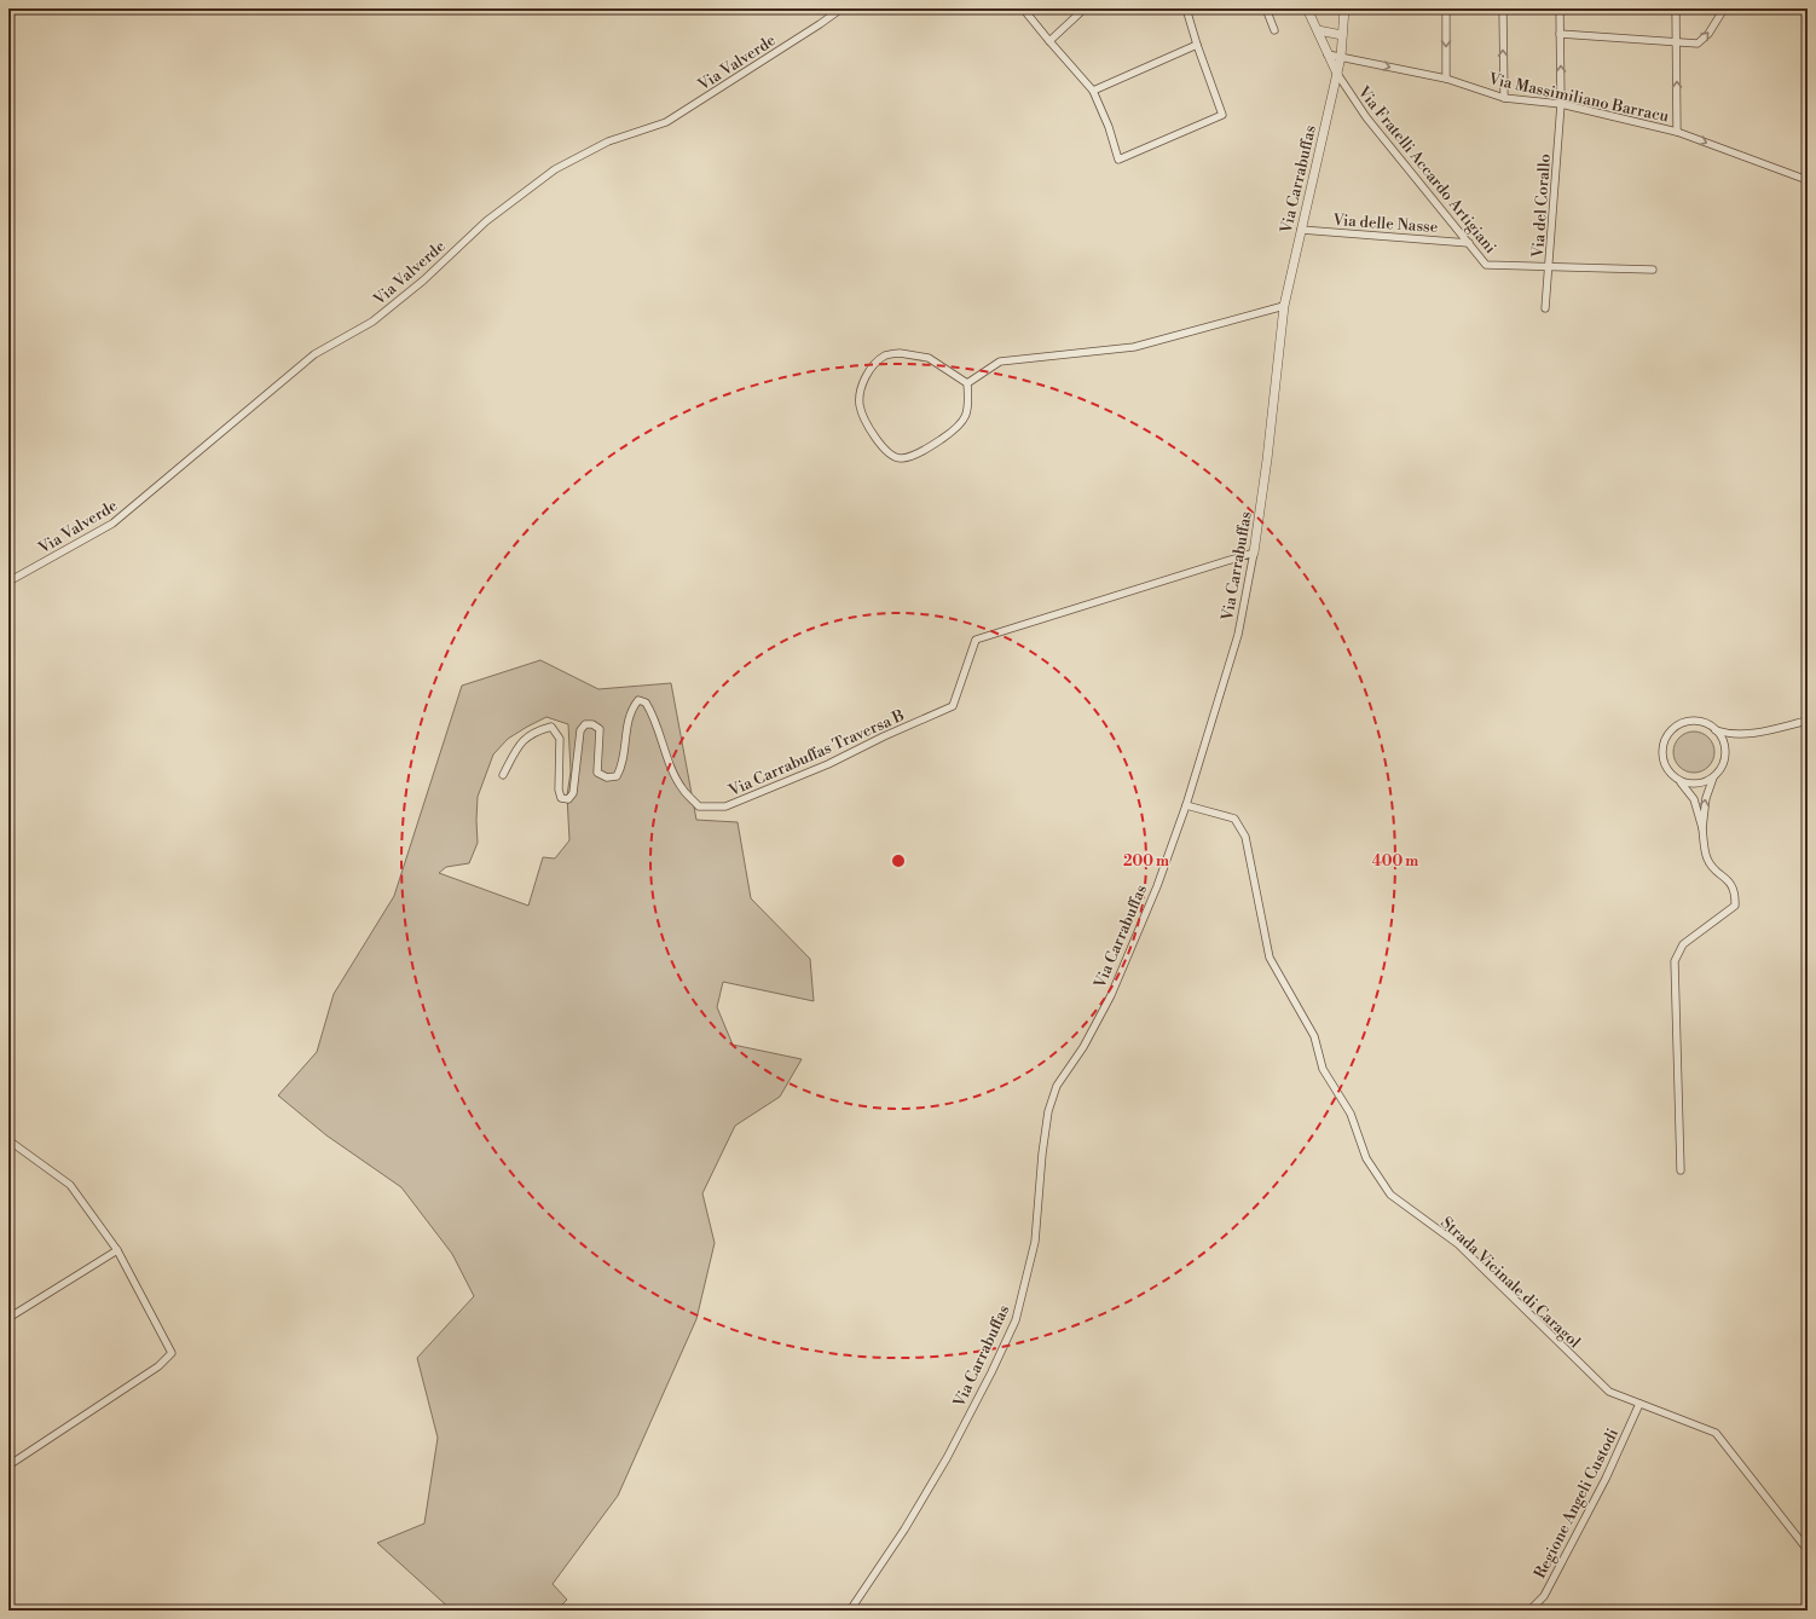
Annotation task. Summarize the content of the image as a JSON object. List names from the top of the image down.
{
  "streets": {
    "street": [
      "Via Valverde",
      "Via Massimiliano Barracu",
      "Via Fratelli Accardo Artigiani",
      "Via Carrabuffas",
      "Via del Corallo",
      "Via delle Nasse",
      "Via Carrabuffas Traversa B",
      "Strada Vicinale di Caragol",
      "Regione Angeli Custodi"
    ]
  },
  "crossings": [
    ["Via Massimiliano Barracu", "Via Carrabuffas"],
    ["Via Massimiliano Barracu", "Via del Corallo"],
    ["Via Fratelli Accardo Artigiani", "Via Carrabuffas"],
    ["Via Fratelli Accardo Artigiani", "Via del Corallo"],
    ["Via Fratelli Accardo Artigiani", "Via delle Nasse"],
    ["Via Carrabuffas", "Via delle Nasse"],
    ["Via Carrabuffas", "Via Carrabuffas Traversa B"],
    ["Via Carrabuffas", "Strada Vicinale di Caragol"],
    ["Strada Vicinale di Caragol", "Regione Angeli Custodi"]
  ],
  "one_way": ["Via Massimiliano Barracu"],
  "rings": ["200 m", "400 m"]
}
